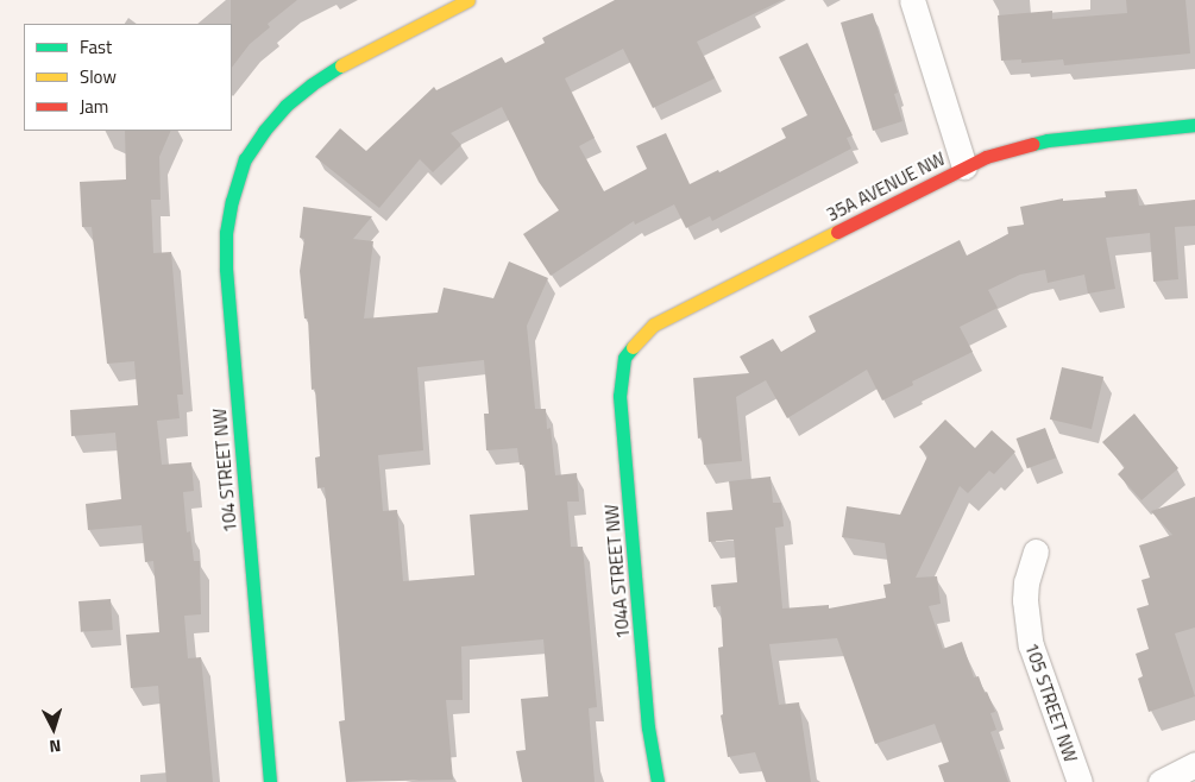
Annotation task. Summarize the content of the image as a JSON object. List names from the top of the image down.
{
  "streets": {
    "street": [
      "35A AVENUE NW",
      "104 STREET NW",
      "104A STREET NW",
      "105 STREET NW"
    ]
  },
  "crossings": [
    ["35A AVENUE NW", "104A STREET NW"]
  ],
  "legend": ["Fast", "Slow", "Jam"],
  "north": "bottom"
}
